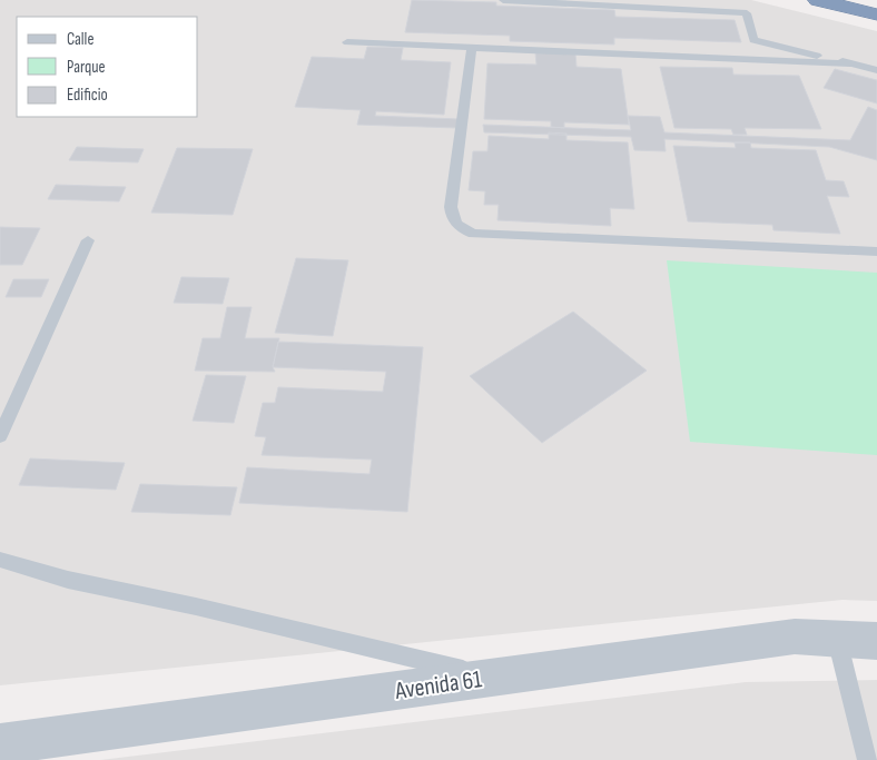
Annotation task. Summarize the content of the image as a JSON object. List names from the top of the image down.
{
  "streets": {
    "street": ["Avenida 61"]
  },
  "legend": ["Calle", "Parque", "Edificio"]
}
